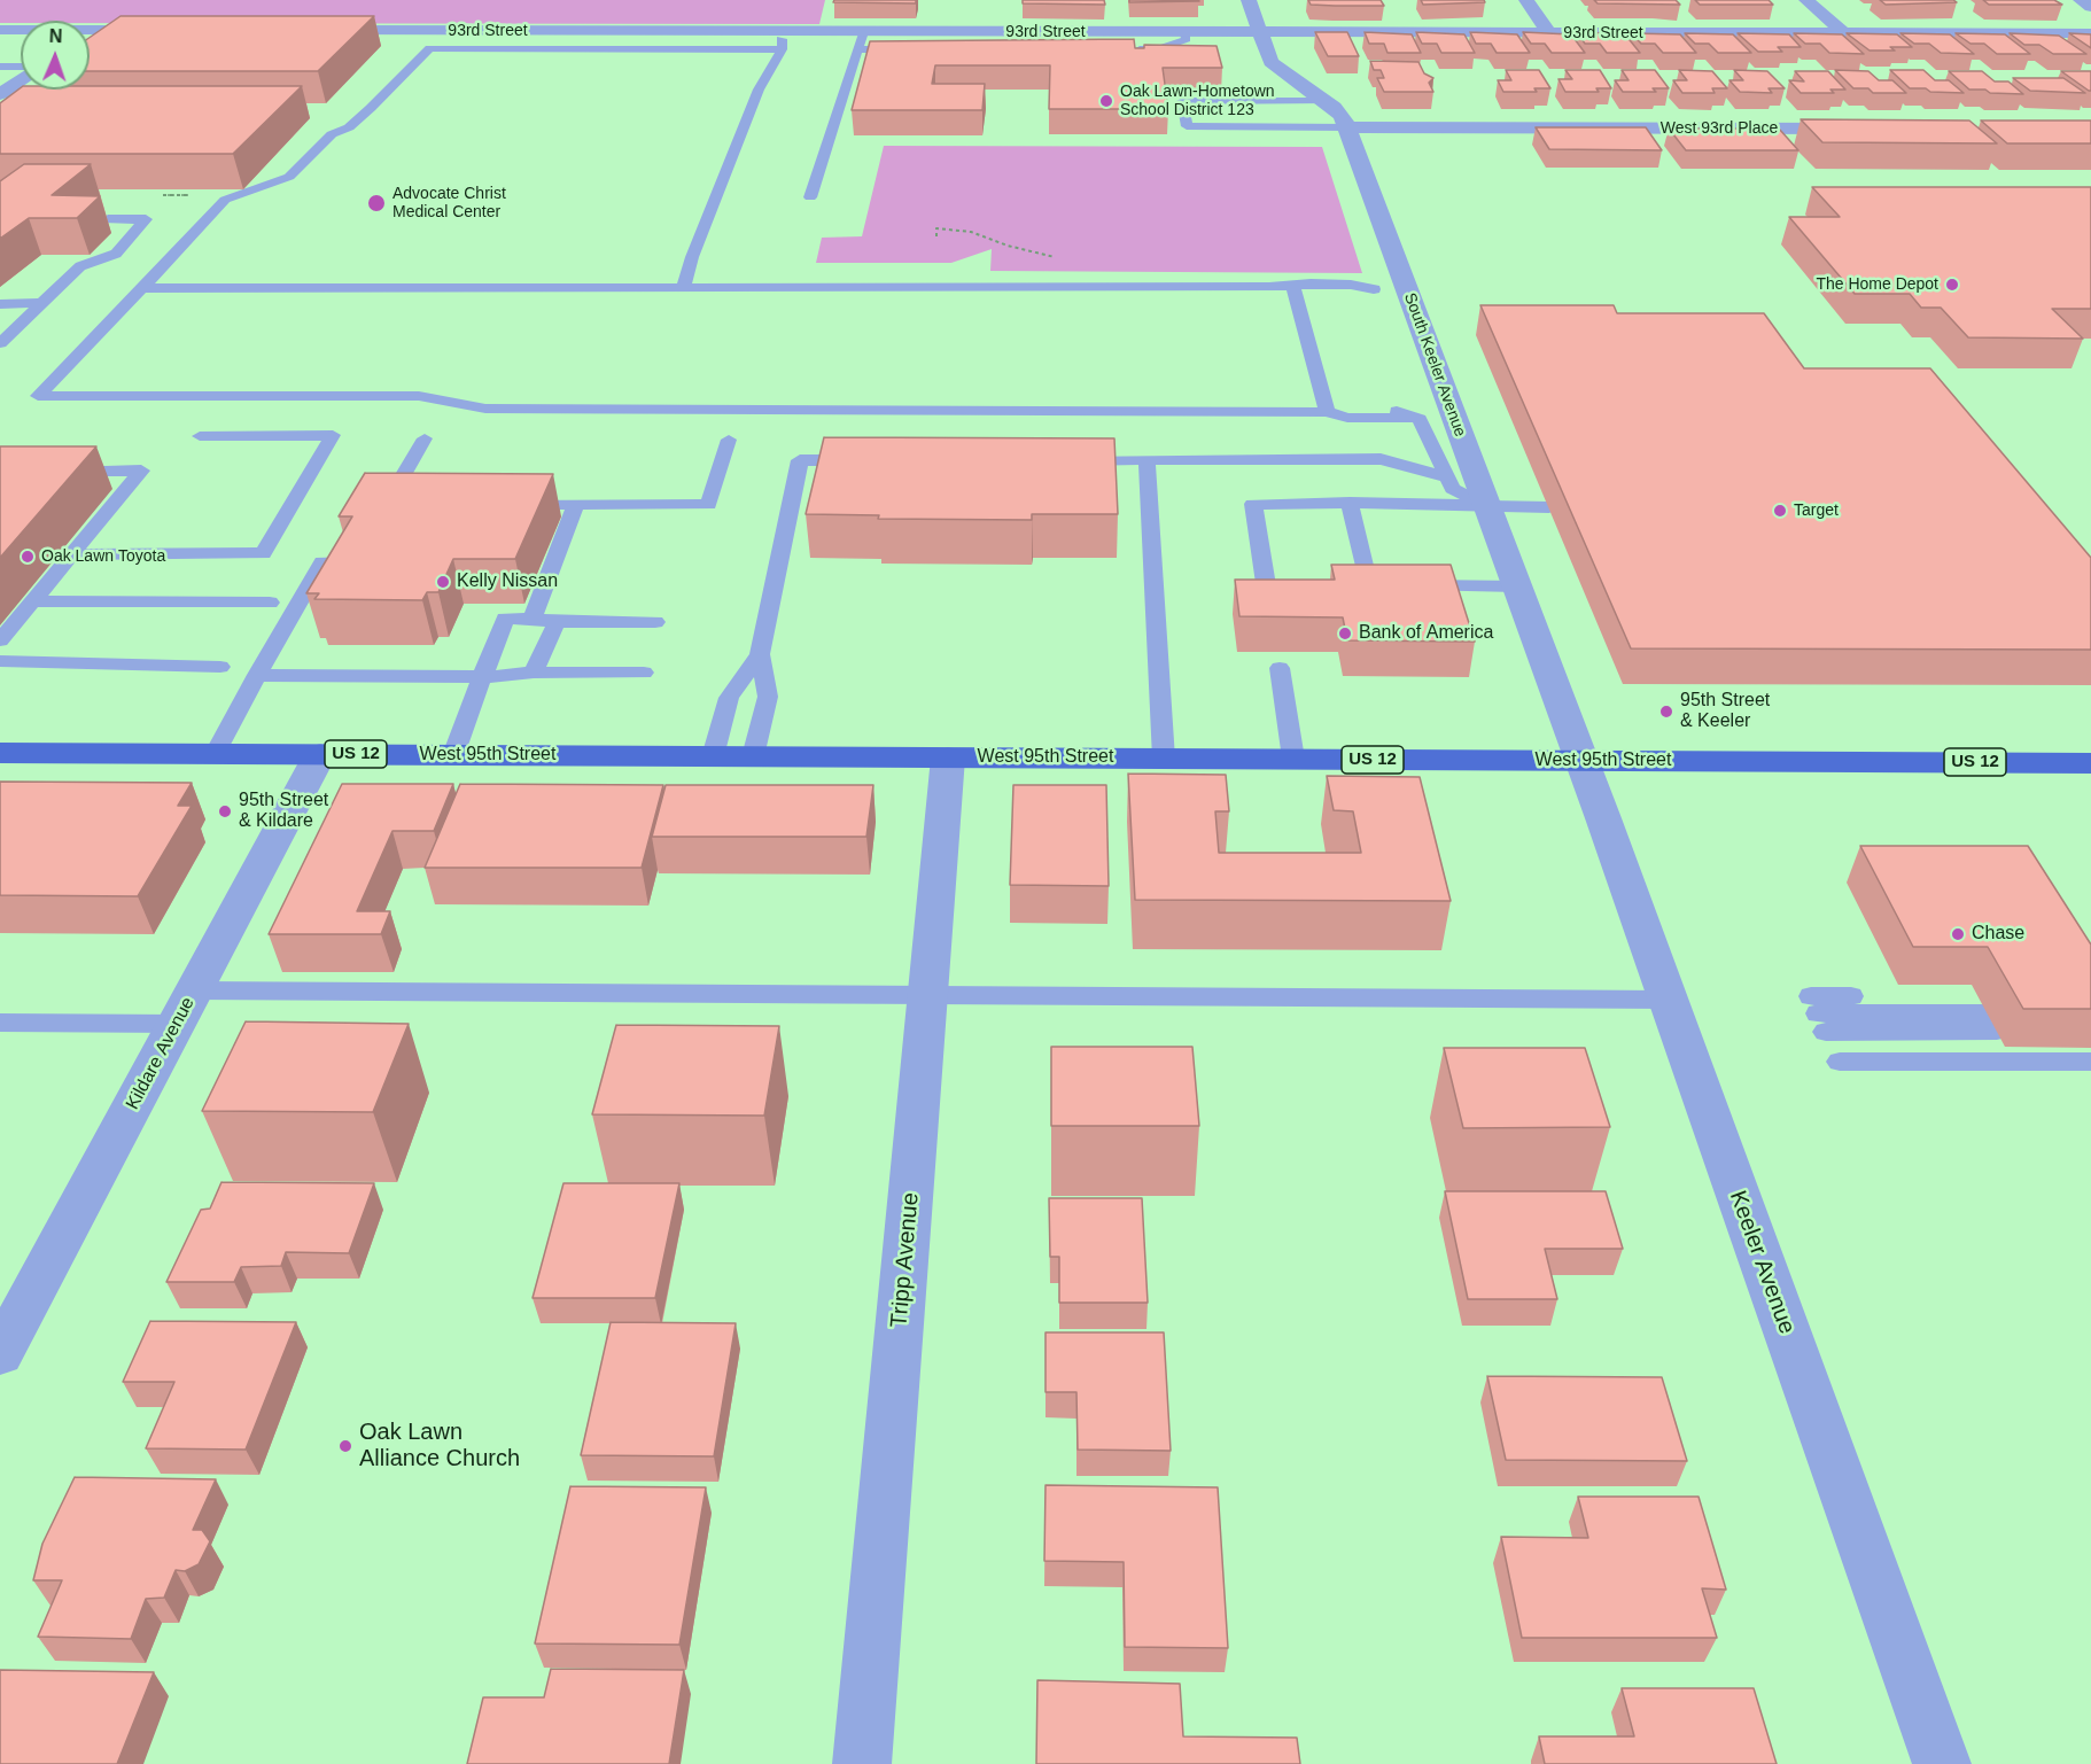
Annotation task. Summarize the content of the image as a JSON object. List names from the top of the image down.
{
  "streets": {
    "main road": ["US 12", "West 95th Street"],
    "street": [
      "93rd Street",
      "West 93rd Place",
      "South Keeler Avenue",
      "Kildare Avenue",
      "Tripp Avenue",
      "Keeler Avenue"
    ]
  },
  "crossings": [
    ["93rd Street", "South Keeler Avenue"],
    ["West 93rd Place", "South Keeler Avenue"],
    ["South Keeler Avenue", "West 95th Street"],
    ["South Keeler Avenue", "Keeler Avenue"],
    ["West 95th Street", "Kildare Avenue"],
    ["West 95th Street", "Tripp Avenue"],
    ["West 95th Street", "Keeler Avenue"]
  ],
  "places": [
    "Oak Lawn-Hometown School District 123",
    "Advocate Christ Medical Center",
    "The Home Depot",
    "Target",
    "Oak Lawn Toyota",
    "Kelly Nissan",
    "Bank of America",
    "95th Street & Keeler",
    "95th Street & Kildare",
    "Chase",
    "Oak Lawn Alliance Church"
  ],
  "north": "top"
}
